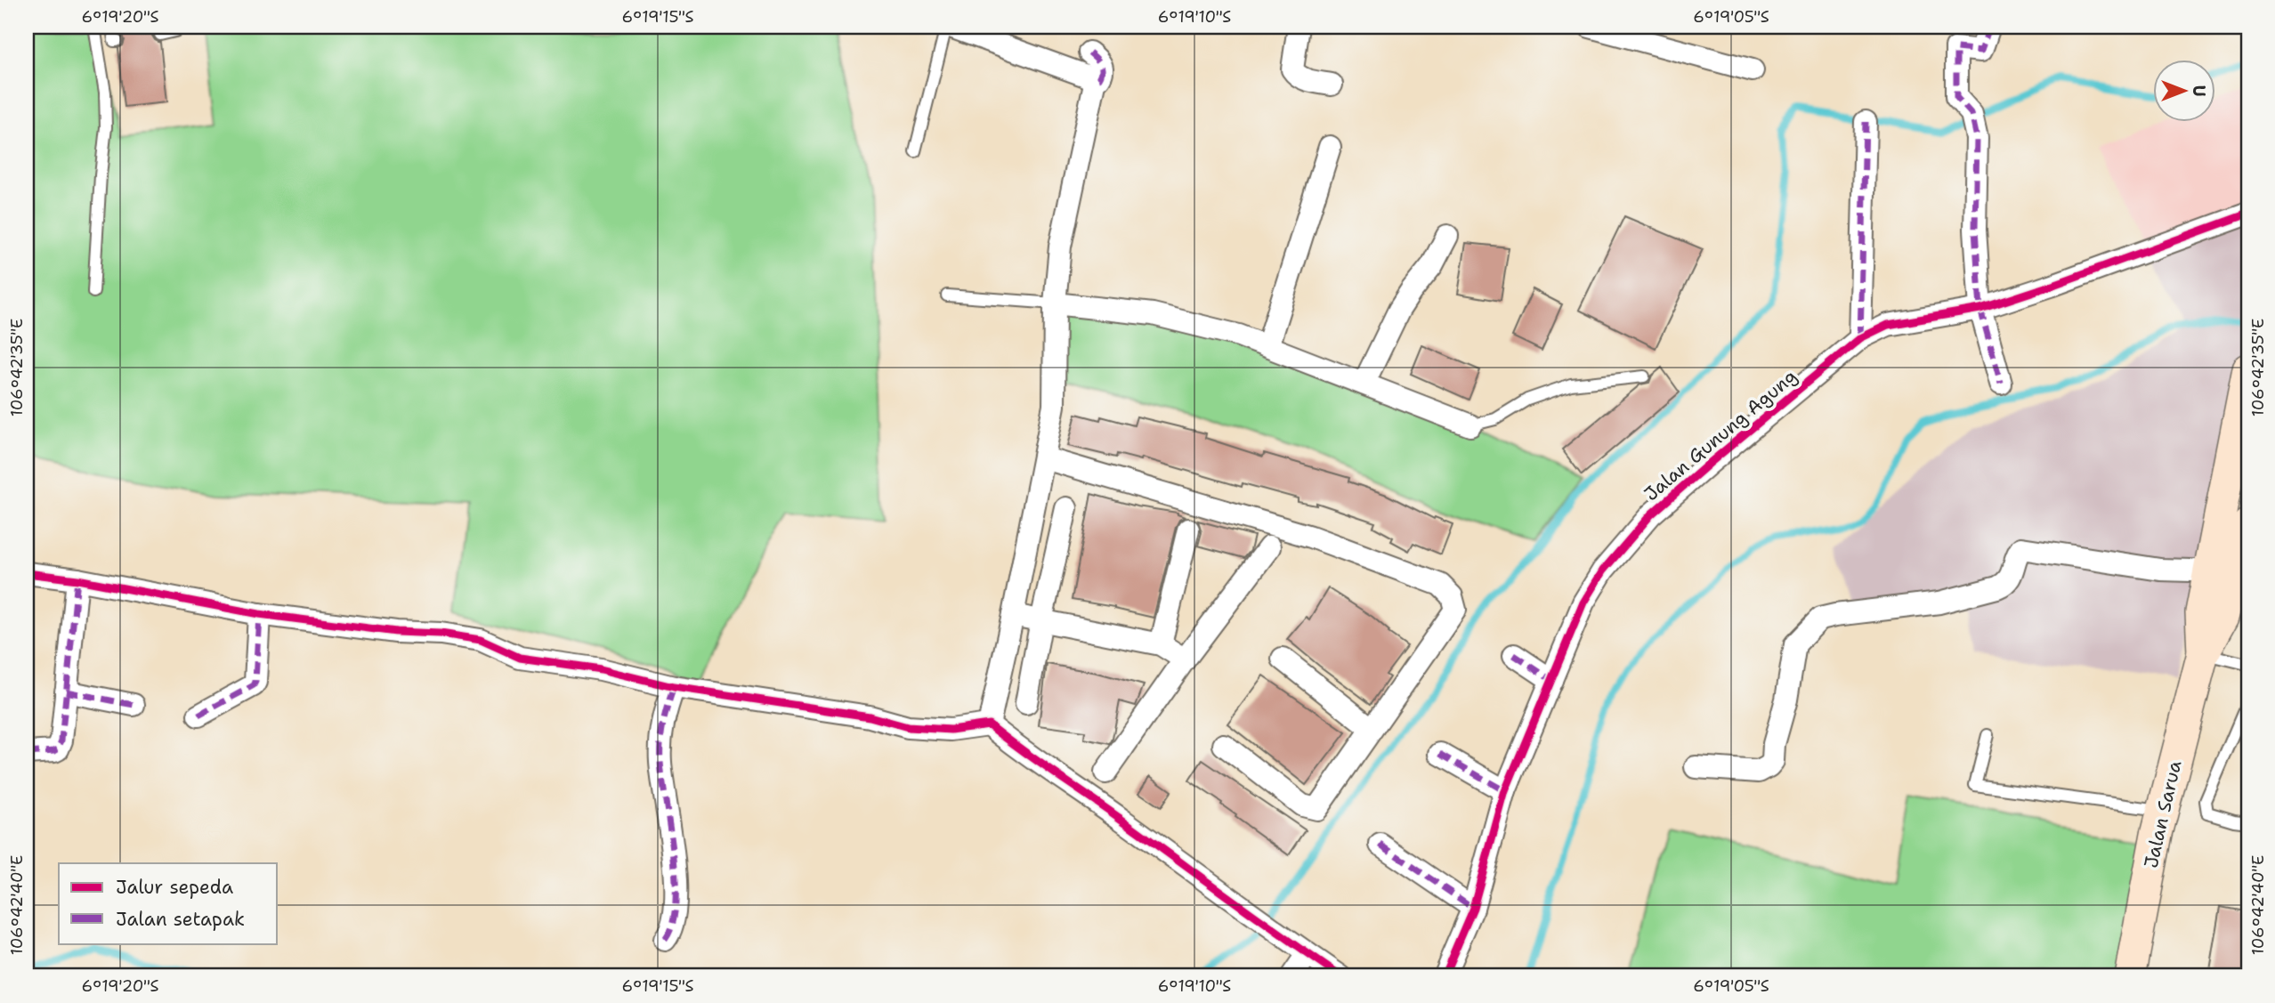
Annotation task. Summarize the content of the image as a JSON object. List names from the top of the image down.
{
  "streets": {
    "main road": ["Jalan Sarua"],
    "street": ["Jalan Gunung Agung"]
  },
  "legend": ["Jalur sepeda", "Jalan setapak"],
  "north": "right",
  "coordinates": [
    "6°19'20\"S",
    "6°19'15\"S",
    "6°19'10\"S",
    "6°19'05\"S",
    "106°42'35\"E",
    "106°42'40\"E"
  ]
}
